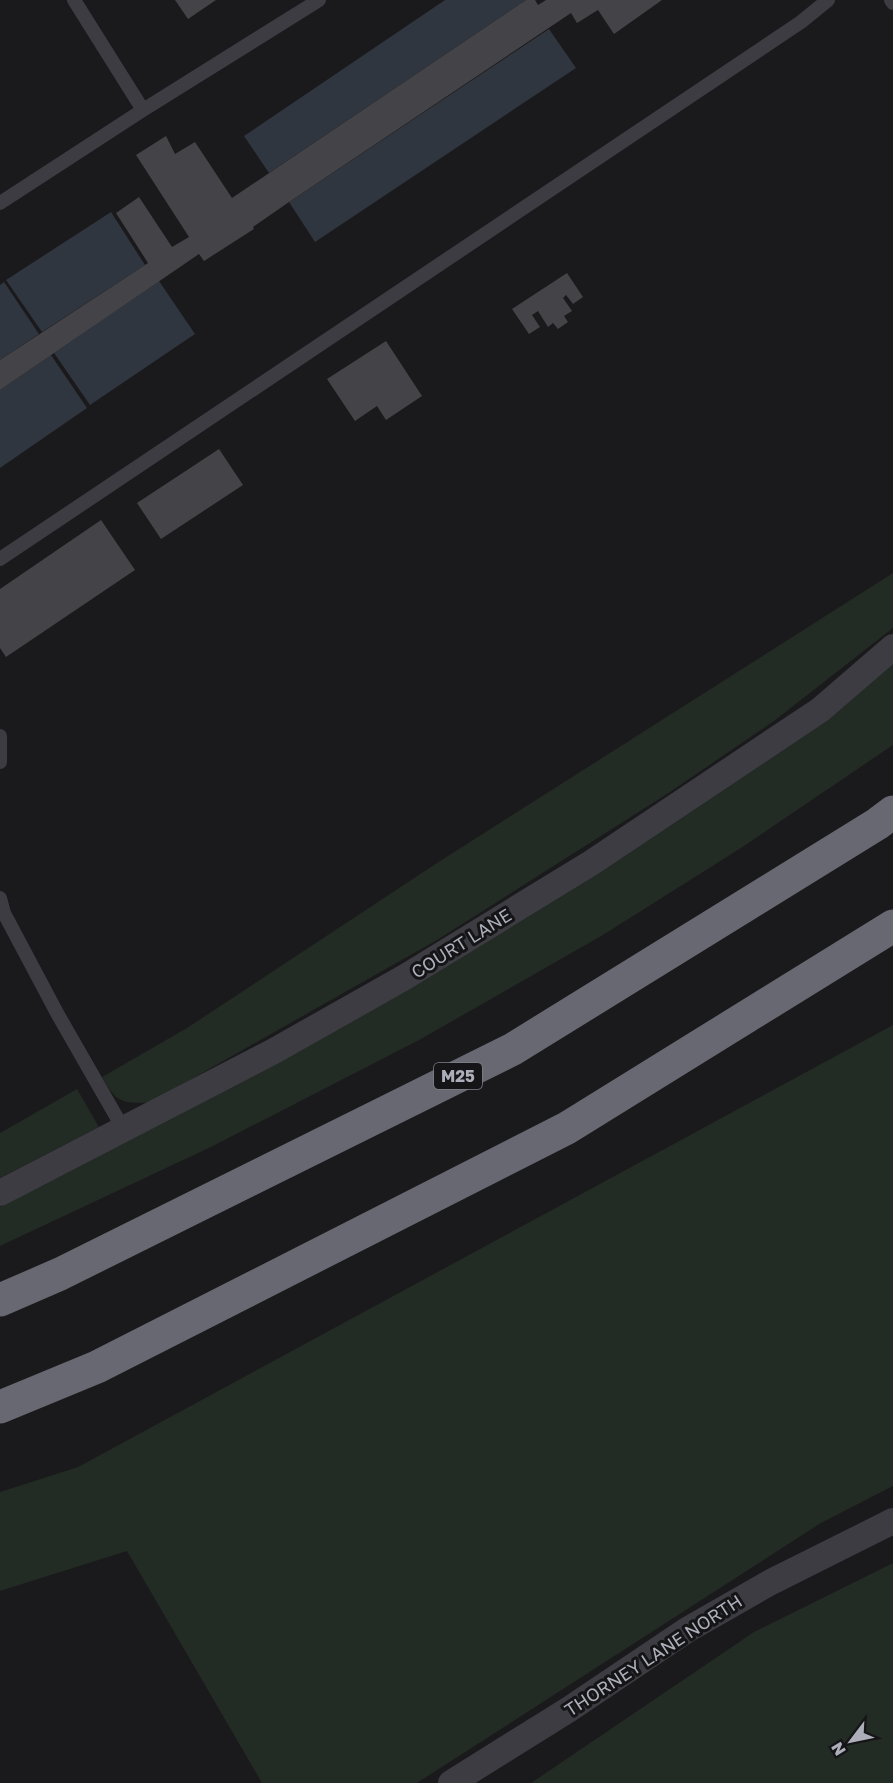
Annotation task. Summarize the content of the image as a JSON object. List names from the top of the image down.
{
  "streets": {
    "highway": ["M25"],
    "street": ["COURT LANE", "THORNEY LANE NORTH"]
  },
  "north": "bottom left"
}
